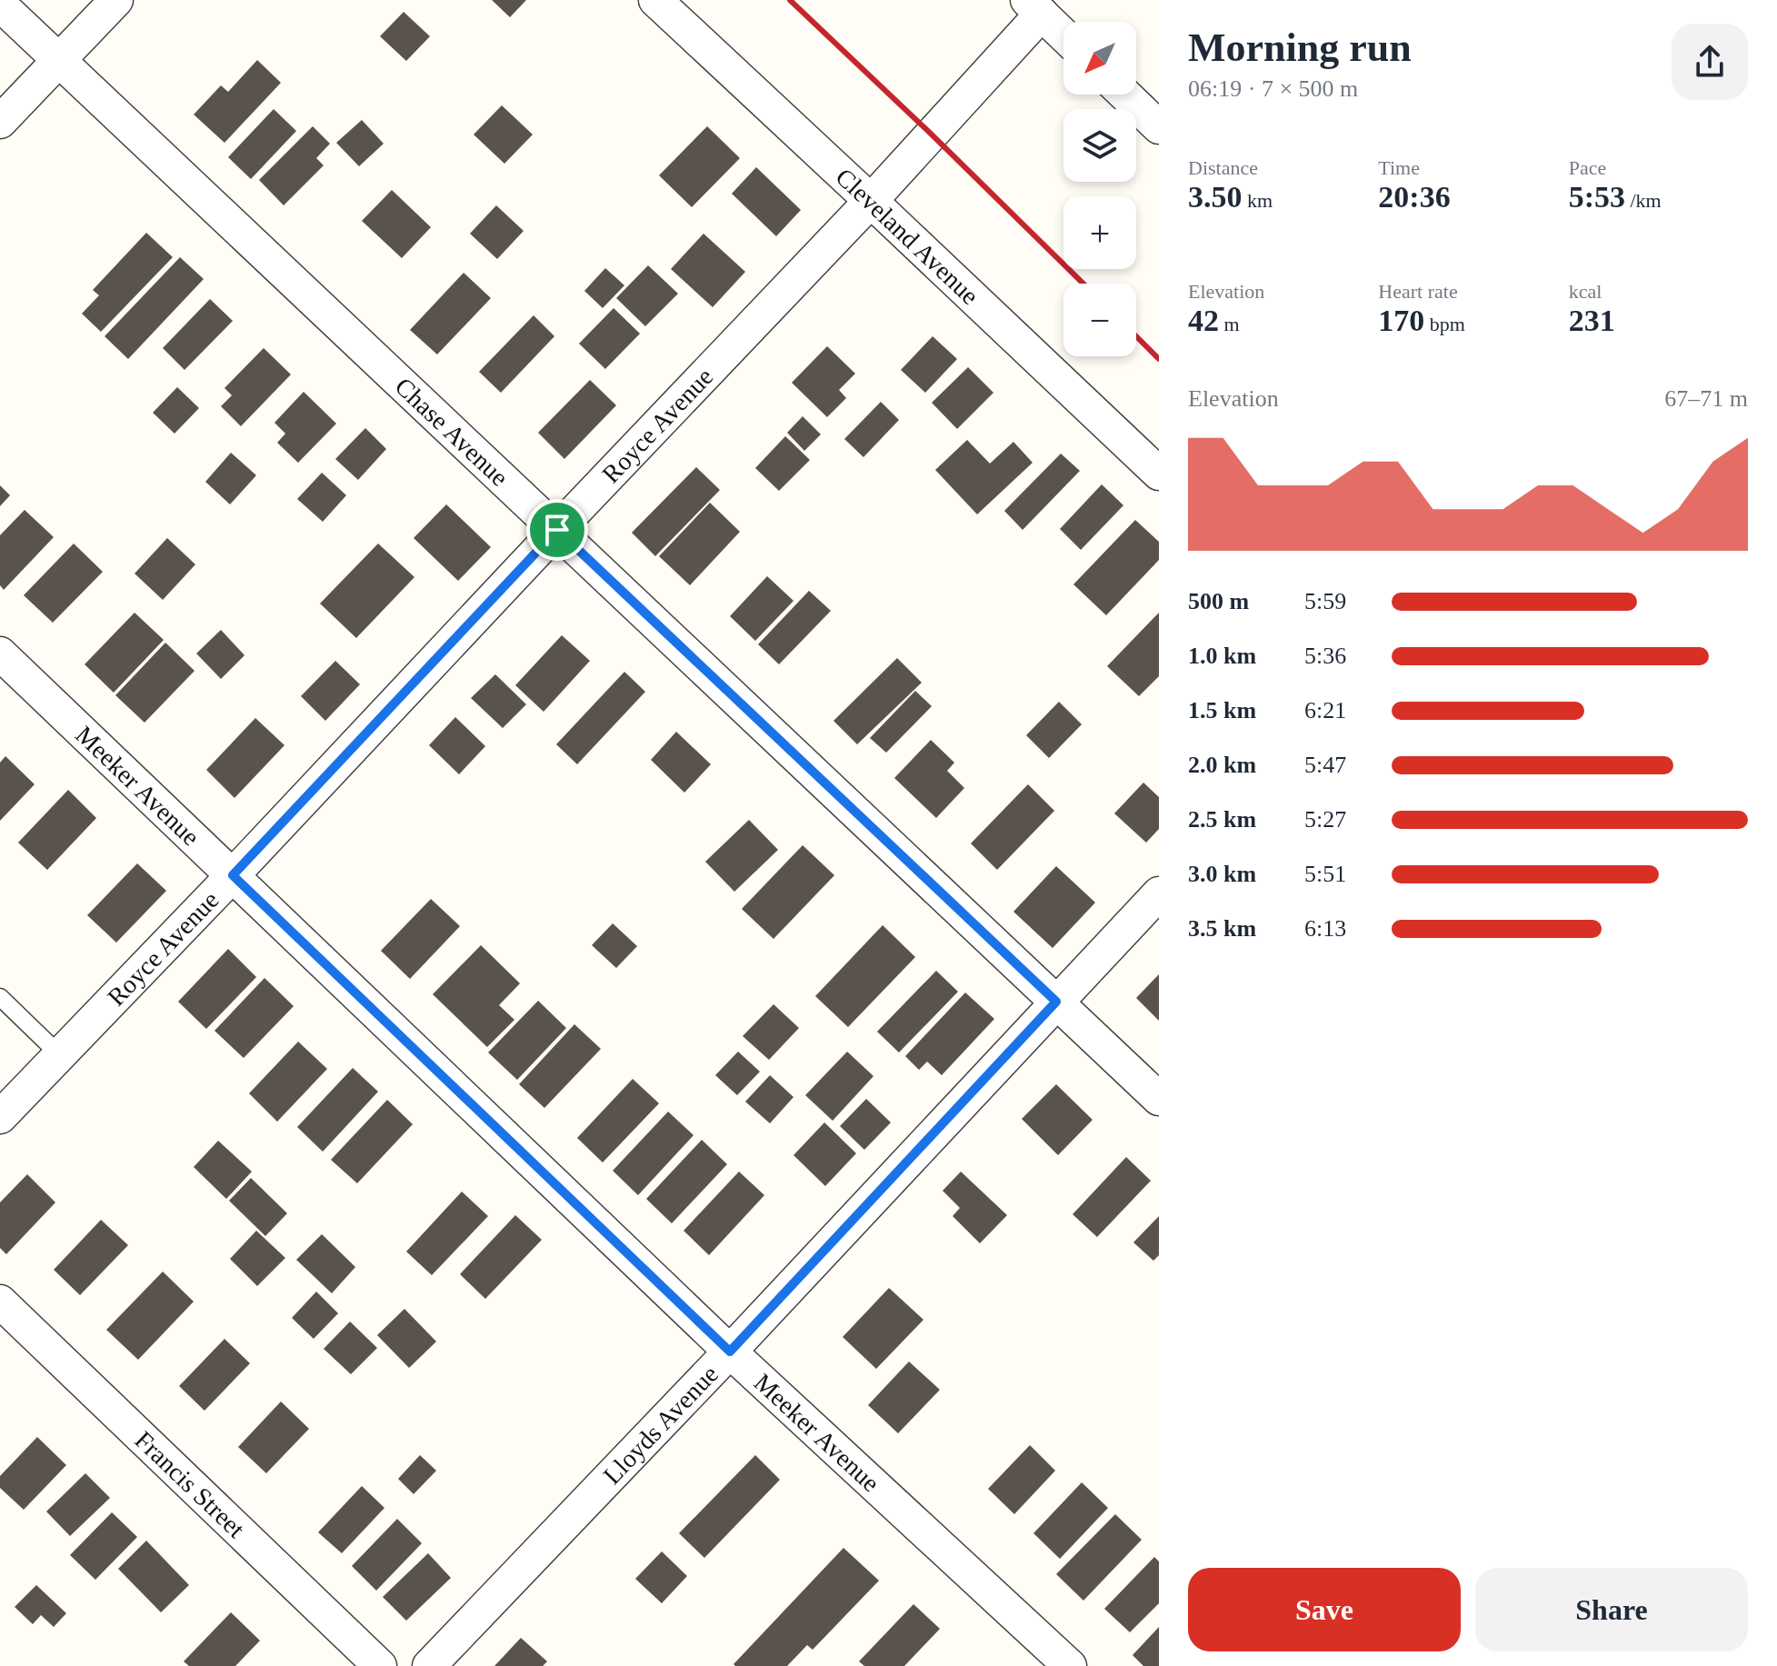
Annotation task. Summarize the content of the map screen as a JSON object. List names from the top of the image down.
{
  "streets": {
    "street": [
      "Cleveland Avenue",
      "Royce Avenue",
      "Chase Avenue",
      "Meeker Avenue",
      "Lloyds Avenue",
      "Francis Street"
    ]
  },
  "crossings": [
    ["Cleveland Avenue", "Royce Avenue"],
    ["Royce Avenue", "Chase Avenue"],
    ["Royce Avenue", "Meeker Avenue"],
    ["Chase Avenue", "Lloyds Avenue"],
    ["Meeker Avenue", "Lloyds Avenue"]
  ],
  "north": "bottom left",
  "page": {
    "heading": ["Morning run", "06:19 · 7 × 500 m"],
    "map_buttons": ["+", "−"],
    "stats": [
      ["Distance", "3.50 km"],
      ["Time", "20:36"],
      ["Pace", "5:53 /km"],
      ["Elevation", "42 m"],
      ["Heart rate", "170 bpm"],
      ["kcal", "231"]
    ],
    "chart": ["Elevation", "67–71 m"],
    "list": [
      {
        "name": "500 m",
        "note": "5:59"
      },
      {
        "name": "1.0 km",
        "note": "5:36"
      },
      {
        "name": "1.5 km",
        "note": "6:21"
      },
      {
        "name": "2.0 km",
        "note": "5:47"
      },
      {
        "name": "2.5 km",
        "note": "5:27"
      },
      {
        "name": "3.0 km",
        "note": "5:51"
      },
      {
        "name": "3.5 km",
        "note": "6:13"
      }
    ],
    "buttons": ["Save", "Share"]
  }
}
